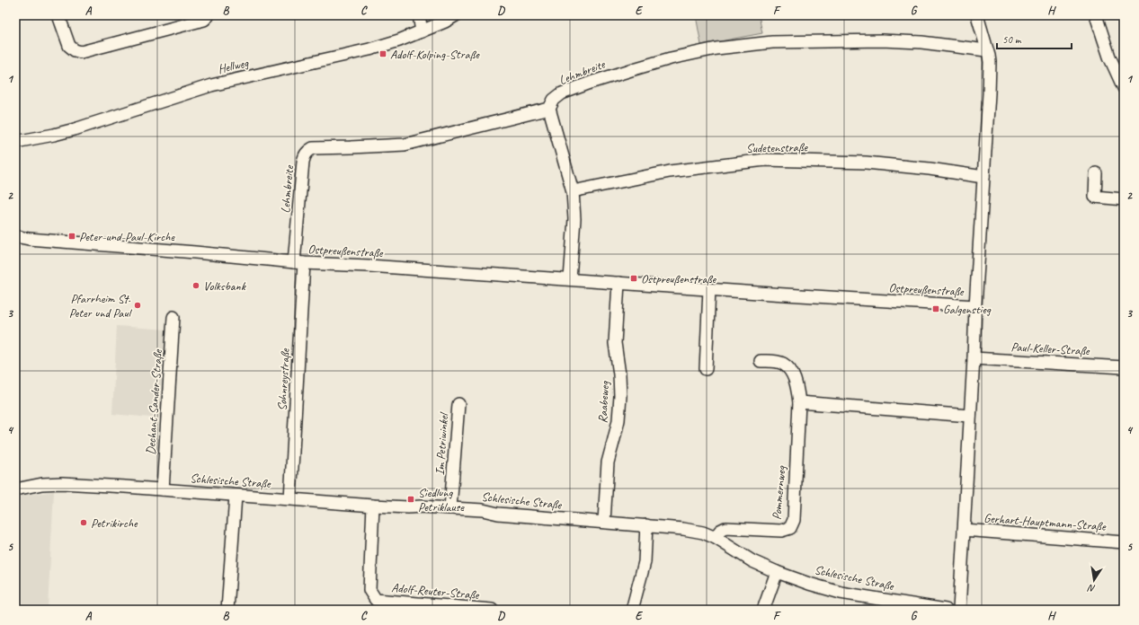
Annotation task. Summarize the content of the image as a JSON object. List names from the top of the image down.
{
  "streets": {
    "street": [
      "Hellweg",
      "Lehmbreite",
      "Sudetenstraße",
      "Ostpreußenstraße",
      "Paul-Keller-Straße",
      "Sohnreystraße",
      "Dechant-Sander-Straße",
      "Raabeweg",
      "Im Petriwinkel",
      "Schlesische Straße",
      "Pommernweg",
      "Gerhart-Hauptmann-Straße",
      "Adolf-Reuter-Straße"
    ]
  },
  "crossings": [
    ["Lehmbreite", "Ostpreußenstraße"],
    ["Lehmbreite", "Sohnreystraße"],
    ["Ostpreußenstraße", "Sohnreystraße"],
    ["Ostpreußenstraße", "Raabeweg"],
    ["Sohnreystraße", "Schlesische Straße"],
    ["Dechant-Sander-Straße", "Schlesische Straße"],
    ["Raabeweg", "Schlesische Straße"],
    ["Im Petriwinkel", "Schlesische Straße"],
    ["Schlesische Straße", "Pommernweg"],
    ["Schlesische Straße", "Adolf-Reuter-Straße"]
  ],
  "places": {
    "transit": [
      "Adolf-Kolping-Straße",
      "Peter-und-Paul-Kirche",
      "Ostpreußenstraße",
      "Galgenstieg",
      "Siedlung Petriklause"
    ],
    "other": ["Volksbank", "Pfarrheim St. Peter und Paul", "Petrikirche"]
  },
  "scale_bar": "50 m",
  "north": "bottom",
  "grid": {
    "columns": [
      "A",
      "B",
      "C",
      "D",
      "E",
      "F",
      "G",
      "H"
    ],
    "rows": [
      "1",
      "2",
      "3",
      "4",
      "5"
    ]
  }
}
